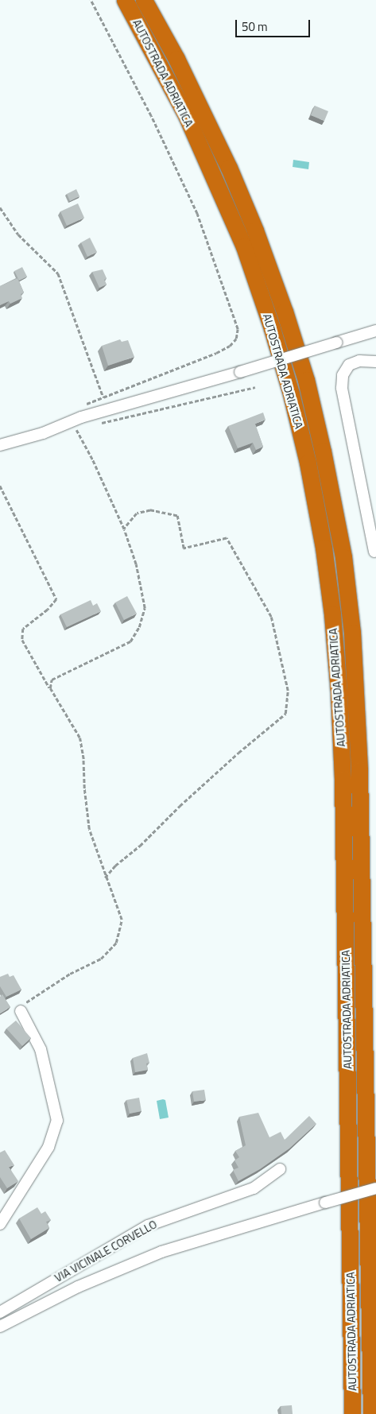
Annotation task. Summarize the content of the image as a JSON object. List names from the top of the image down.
{
  "streets": {
    "highway": ["AUTOSTRADA ADRIATICA"],
    "street": ["VIA VICINALE CORVELLO"]
  },
  "scale_bar": "50 m"
}
